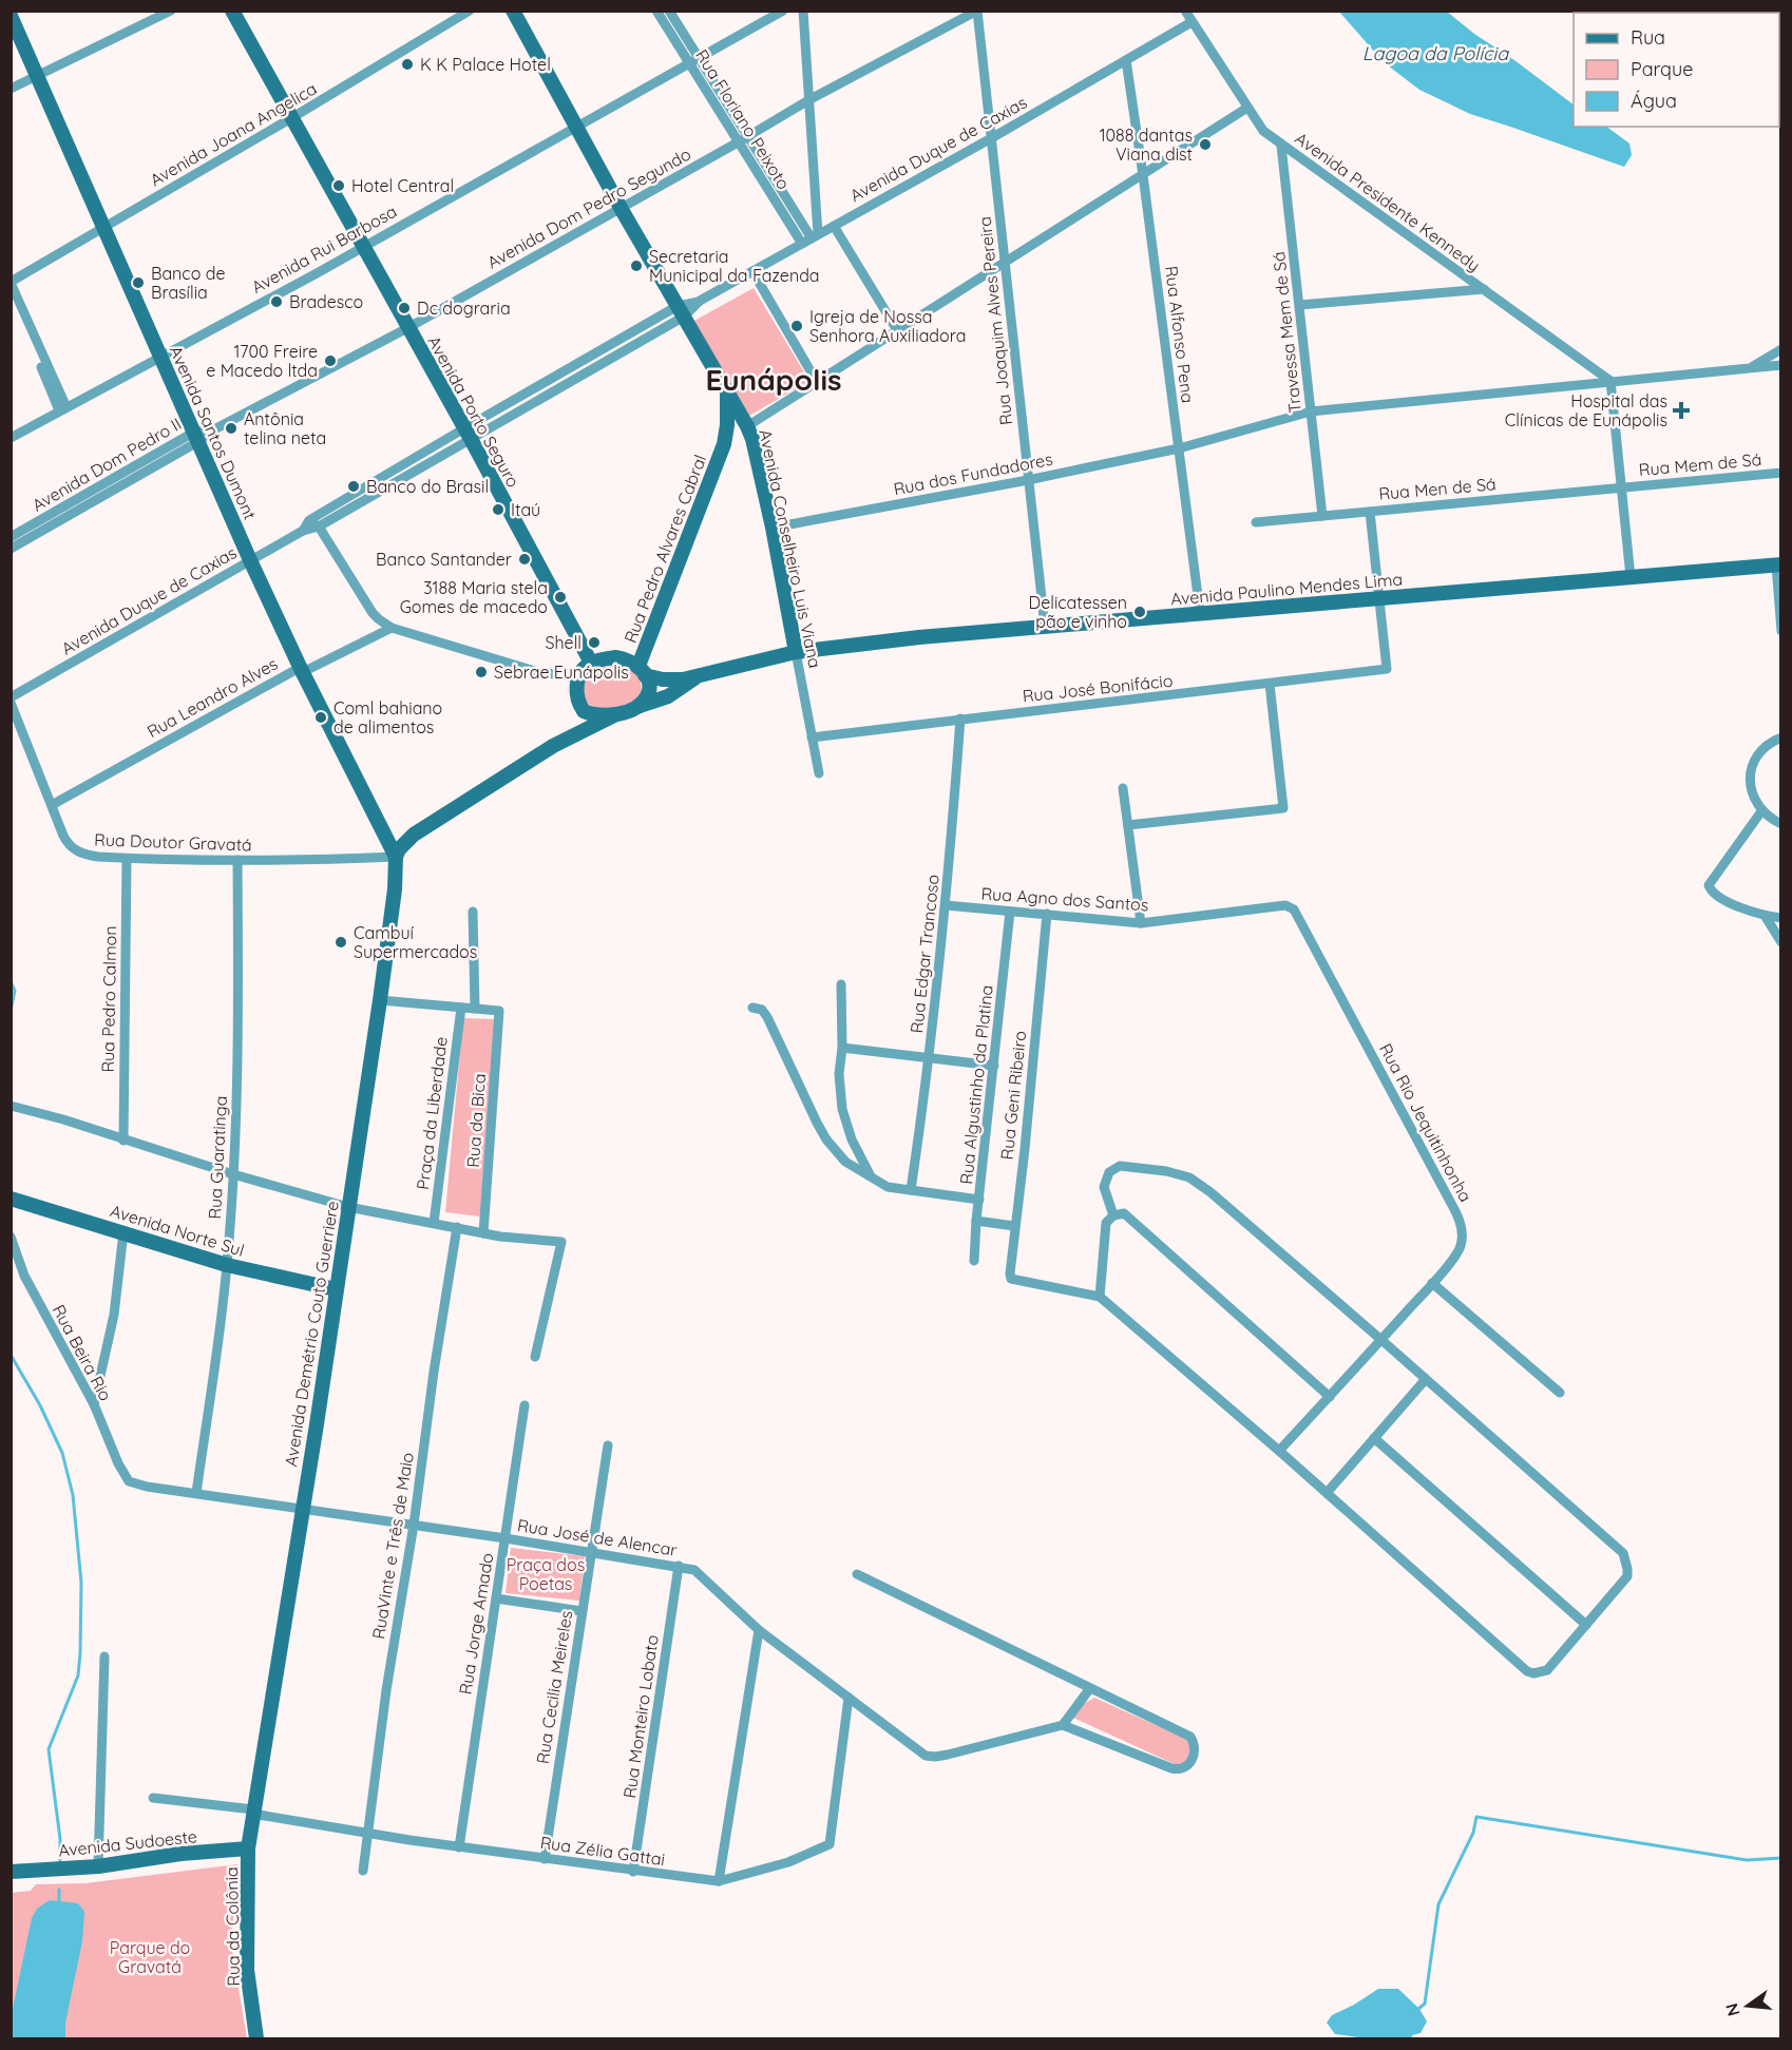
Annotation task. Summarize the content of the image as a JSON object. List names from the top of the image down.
{
  "streets": {
    "main road": [
      "Avenida Porto Seguro",
      "Avenida Santos Dumont",
      "Rua Pedro Alvares Cabral",
      "Avenida Conselheiro Luis Viana",
      "Avenida Paulino Mendes Lima",
      "Avenida Norte Sul",
      "Avenida Demétrio Couto Guerriere",
      "Avenida Sudoeste",
      "Rua da Colônia"
    ],
    "street": [
      "Rua Floriano Peixoto",
      "Avenida Joana Angelica",
      "Avenida Duque de Caxias",
      "Avenida Presidente Kennedy",
      "Avenida Dom Pedro Segundo",
      "Avenida Rui Barbosa",
      "Rua Joaquim Alves Pereira",
      "Travessa Mem de Sá",
      "Rua Alfonso Pena",
      "Avenida Dom Pedro II",
      "Rua Mem de Sá",
      "Rua dos Fundadores",
      "Rua Men de Sá",
      "Rua José Bonifácio",
      "Rua Leandro Alves",
      "Rua Doutor Gravatá",
      "Rua Agno dos Santos",
      "Rua Edgar Trancoso",
      "Rua Pedro Calmon",
      "Rua Algustinho da Platina",
      "Rua Geni Ribeiro",
      "Praça da Liberdade",
      "Rua da Bica",
      "Rua Rio Jequitinhonha",
      "Rua Guaratinga",
      "Rua Beira Rio",
      "Rua José de Alencar",
      "RuaVinte e Três de Maio",
      "Rua Jorge Amado",
      "Rua Cecilia Meireles",
      "Rua Monteiro Lobato",
      "Rua Zélia Gattai"
    ]
  },
  "crossings": [
    ["Rua Floriano Peixoto", "Avenida Duque de Caxias"],
    ["Rua Floriano Peixoto", "Avenida Dom Pedro Segundo"],
    ["Rua Floriano Peixoto", "Avenida Rui Barbosa"],
    ["Avenida Joana Angelica", "Avenida Porto Seguro"],
    ["Avenida Joana Angelica", "Avenida Santos Dumont"],
    ["Avenida Duque de Caxias", "Avenida Presidente Kennedy"],
    ["Avenida Duque de Caxias", "Rua Joaquim Alves Pereira"],
    ["Avenida Duque de Caxias", "Rua Alfonso Pena"],
    ["Avenida Duque de Caxias", "Avenida Porto Seguro"],
    ["Avenida Duque de Caxias", "Avenida Santos Dumont"],
    ["Avenida Duque de Caxias", "Avenida Conselheiro Luis Viana"],
    ["Avenida Presidente Kennedy", "Travessa Mem de Sá"],
    ["Avenida Presidente Kennedy", "Rua dos Fundadores"],
    ["Avenida Dom Pedro Segundo", "Rua Joaquim Alves Pereira"],
    ["Avenida Dom Pedro Segundo", "Avenida Porto Seguro"],
    ["Avenida Dom Pedro Segundo", "Avenida Dom Pedro II"],
    ["Avenida Dom Pedro Segundo", "Avenida Conselheiro Luis Viana"],
    ["Avenida Rui Barbosa", "Avenida Porto Seguro"],
    ["Avenida Rui Barbosa", "Avenida Santos Dumont"],
    ["Avenida Rui Barbosa", "Avenida Conselheiro Luis Viana"],
    ["Rua Joaquim Alves Pereira", "Rua dos Fundadores"],
    ["Rua Joaquim Alves Pereira", "Avenida Paulino Mendes Lima"],
    ["Travessa Mem de Sá", "Rua dos Fundadores"],
    ["Travessa Mem de Sá", "Rua Men de Sá"],
    ["Rua Alfonso Pena", "Rua dos Fundadores"],
    ["Rua Alfonso Pena", "Avenida Paulino Mendes Lima"],
    ["Avenida Porto Seguro", "Rua Pedro Alvares Cabral"],
    ["Avenida Santos Dumont", "Avenida Dom Pedro II"],
    ["Avenida Santos Dumont", "Rua Leandro Alves"],
    ["Avenida Santos Dumont", "Rua Doutor Gravatá"],
    ["Avenida Santos Dumont", "Avenida Demétrio Couto Guerriere"],
    ["Rua Mem de Sá", "Rua Men de Sá"],
    ["Rua dos Fundadores", "Avenida Conselheiro Luis Viana"],
    ["Rua Pedro Alvares Cabral", "Avenida Conselheiro Luis Viana"],
    ["Avenida Conselheiro Luis Viana", "Avenida Paulino Mendes Lima"],
    ["Avenida Conselheiro Luis Viana", "Rua José Bonifácio"],
    ["Avenida Paulino Mendes Lima", "Rua José Bonifácio"],
    ["Rua José Bonifácio", "Rua Edgar Trancoso"],
    ["Rua Leandro Alves", "Rua Doutor Gravatá"],
    ["Rua Doutor Gravatá", "Rua Pedro Calmon"],
    ["Rua Doutor Gravatá", "Rua Guaratinga"],
    ["Rua Doutor Gravatá", "Avenida Demétrio Couto Guerriere"],
    ["Rua Agno dos Santos", "Rua Edgar Trancoso"],
    ["Rua Agno dos Santos", "Rua Algustinho da Platina"],
    ["Rua Agno dos Santos", "Rua Geni Ribeiro"],
    ["Rua Agno dos Santos", "Rua Rio Jequitinhonha"],
    ["Rua Guaratinga", "Avenida Norte Sul"],
    ["Rua Guaratinga", "Rua José de Alencar"],
    ["Avenida Norte Sul", "Avenida Demétrio Couto Guerriere"],
    ["Avenida Demétrio Couto Guerriere", "Rua José de Alencar"],
    ["Avenida Demétrio Couto Guerriere", "Rua Zélia Gattai"],
    ["Avenida Demétrio Couto Guerriere", "Rua da Colônia"],
    ["Rua Beira Rio", "Rua José de Alencar"],
    ["Rua José de Alencar", "RuaVinte e Três de Maio"],
    ["Rua José de Alencar", "Rua Jorge Amado"],
    ["Rua José de Alencar", "Rua Cecilia Meireles"],
    ["Rua José de Alencar", "Rua Monteiro Lobato"],
    ["Rua José de Alencar", "Rua Zélia Gattai"],
    ["RuaVinte e Três de Maio", "Rua Zélia Gattai"],
    ["Rua Jorge Amado", "Rua Zélia Gattai"],
    ["Rua Cecilia Meireles", "Rua Zélia Gattai"],
    ["Rua Monteiro Lobato", "Rua Zélia Gattai"],
    ["Avenida Sudoeste", "Rua da Colônia"],
    ["Rua Zélia Gattai", "Rua da Colônia"]
  ],
  "districts": ["Eunápolis"],
  "water": ["Lagoa da Polícia"],
  "parks": ["Praça dos Poetas", "Parque do Gravatá"],
  "places": {
    "other": [
      "K K Palace Hotel",
      "1088 dantas Viana dist",
      "Hotel Central",
      "Secretaria Municipal da Fazenda",
      "Banco de Brasília",
      "Bradesco",
      "Dc dograria",
      "Igreja de Nossa Senhora Auxiliadora",
      "1700 Freire e Macedo ltda",
      "Antônia telina neta",
      "Banco do Brasil",
      "Itaú",
      "Banco Santander",
      "3188 Maria stela Gomes de macedo",
      "Delicatessen pão e vinho",
      "Shell",
      "Sebrae Eunápolis",
      "Coml bahiano de alimentos",
      "Cambuí Supermercados"
    ],
    "health": ["Hospital das Clínicas de Eunápolis"]
  },
  "legend": ["Rua", "Parque", "Água"],
  "north": "left"
}
